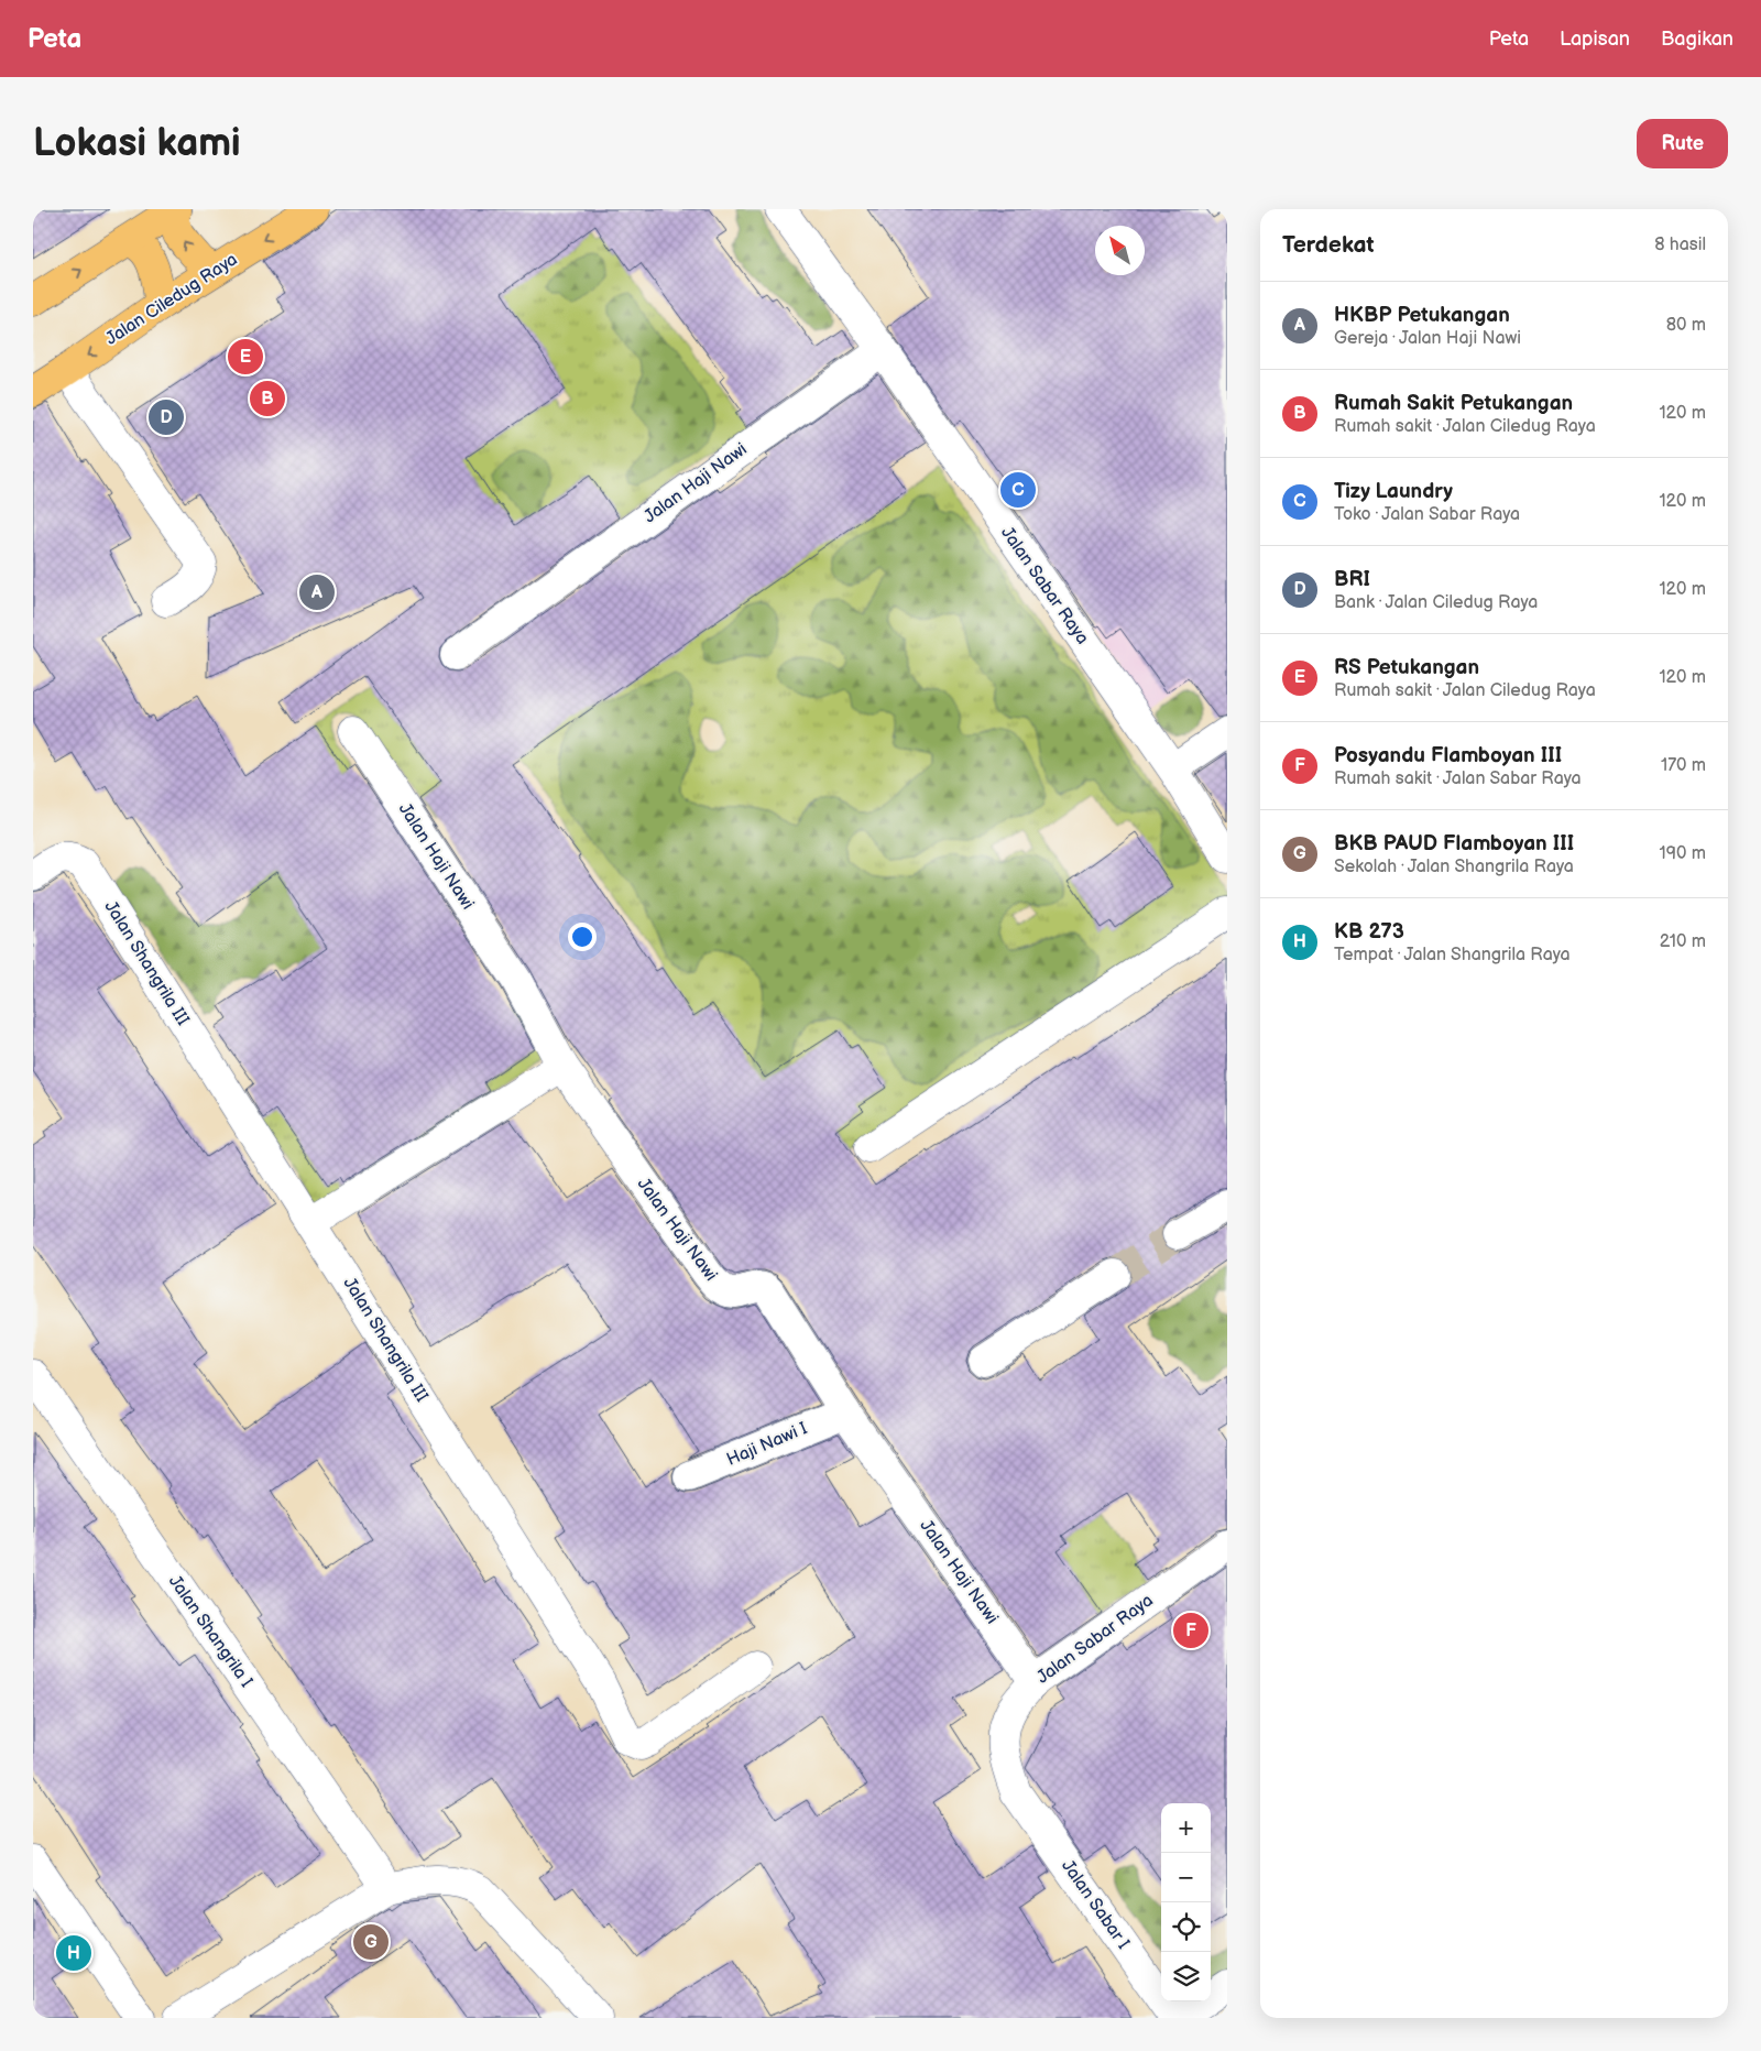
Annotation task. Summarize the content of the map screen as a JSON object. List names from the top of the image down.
{
  "streets": {
    "main road": ["Jalan Ciledug Raya"],
    "street": [
      "Jalan Haji Nawi",
      "Jalan Sabar Raya",
      "Jalan Shangrila III",
      "Haji Nawi I",
      "Jalan Shangrila I",
      "Jalan Sabar I"
    ]
  },
  "crossings": [
    ["Jalan Haji Nawi", "Jalan Sabar Raya"],
    ["Jalan Haji Nawi", "Haji Nawi I"],
    ["Jalan Sabar Raya", "Jalan Sabar I"]
  ],
  "north": "top left",
  "page": {
    "header": "Peta",
    "nav": ["Peta", "Lapisan", "Bagikan"],
    "buttons": "Rute",
    "title": "Lokasi kami",
    "heading": ["Terdekat", "8 hasil"],
    "list": [
      {
        "mark": "A",
        "name": "HKBP Petukangan",
        "note": "Gereja · Jalan Haji Nawi",
        "value": "80 m"
      },
      {
        "mark": "B",
        "name": "Rumah Sakit Petukangan",
        "note": "Rumah sakit · Jalan Ciledug Raya",
        "value": "120 m"
      },
      {
        "mark": "C",
        "name": "Tizy Laundry",
        "note": "Toko · Jalan Sabar Raya",
        "value": "120 m"
      },
      {
        "mark": "D",
        "name": "BRI",
        "note": "Bank · Jalan Ciledug Raya",
        "value": "120 m"
      },
      {
        "mark": "E",
        "name": "RS Petukangan",
        "note": "Rumah sakit · Jalan Ciledug Raya",
        "value": "120 m"
      },
      {
        "mark": "F",
        "name": "Posyandu Flamboyan III",
        "note": "Rumah sakit · Jalan Sabar Raya",
        "value": "170 m"
      },
      {
        "mark": "G",
        "name": "BKB PAUD Flamboyan III",
        "note": "Sekolah · Jalan Shangrila Raya",
        "value": "190 m"
      },
      {
        "mark": "H",
        "name": "KB 273",
        "note": "Tempat · Jalan Shangrila Raya",
        "value": "210 m"
      }
    ],
    "pins": [
      "E",
      "B",
      "D",
      "C",
      "A",
      "F",
      "G",
      "H"
    ],
    "map_buttons": ["+", "−"]
  }
}
